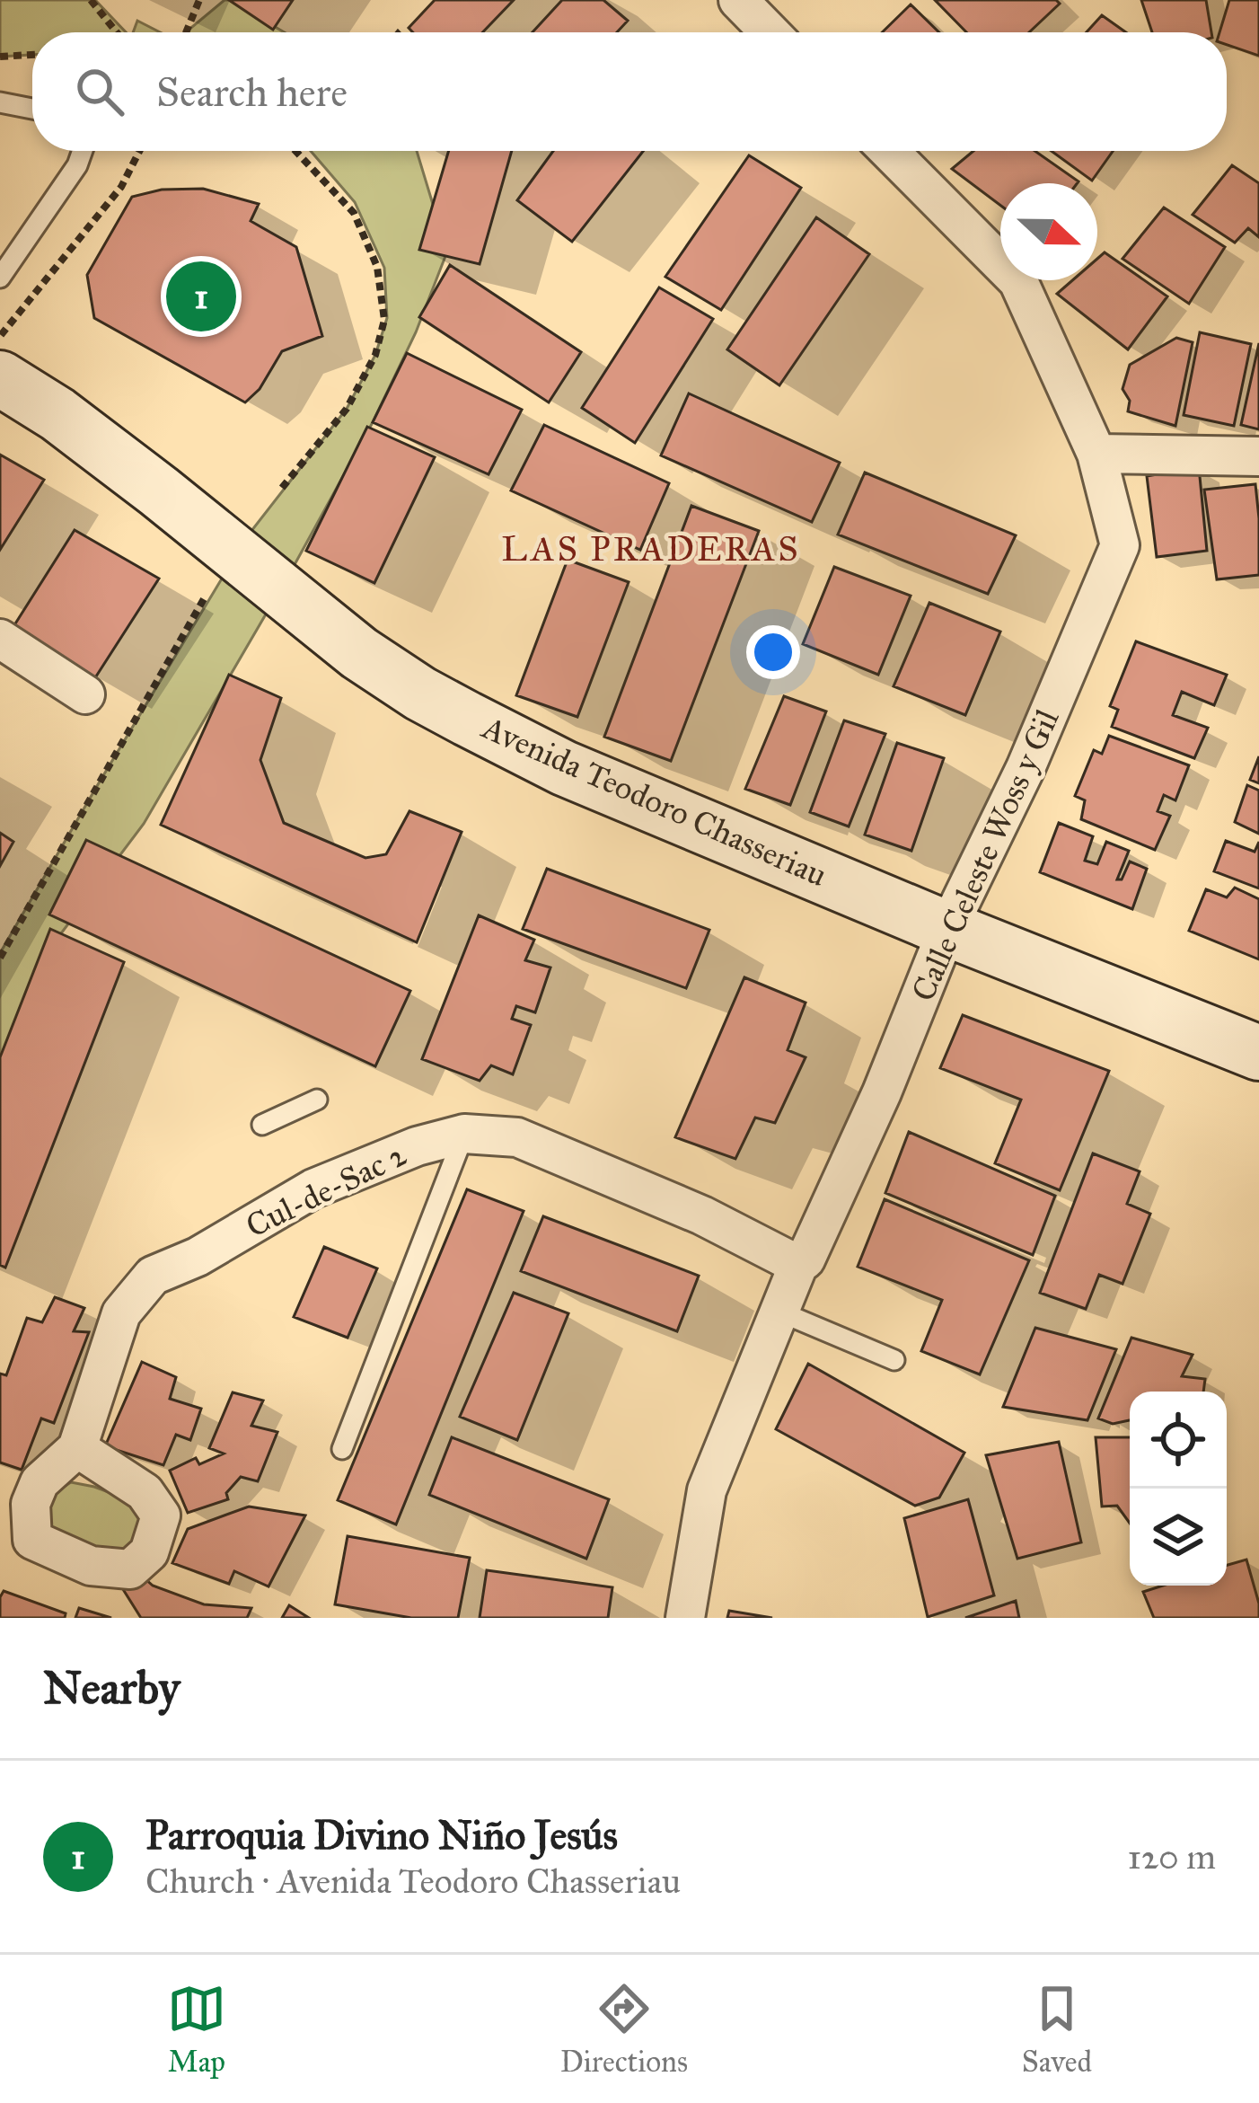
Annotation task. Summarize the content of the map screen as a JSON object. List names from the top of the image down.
{
  "streets": {
    "street": ["Avenida Teodoro Chasseriau", "Calle Celeste Woss y Gil", "Cul-de-Sac 2"]
  },
  "crossings": [
    ["Avenida Teodoro Chasseriau", "Calle Celeste Woss y Gil"],
    ["Calle Celeste Woss y Gil", "Cul-de-Sac 2"]
  ],
  "districts": ["LAS PRADERAS"],
  "north": "right",
  "page": {
    "search": "Search here",
    "pins": "1",
    "heading": "Nearby",
    "list": [
      {
        "mark": "1",
        "name": "Parroquia Divino Niño Jesús",
        "note": "Church · Avenida Teodoro Chasseriau",
        "value": "120 m"
      }
    ],
    "nav": ["Map", "Directions", "Saved"]
  }
}
